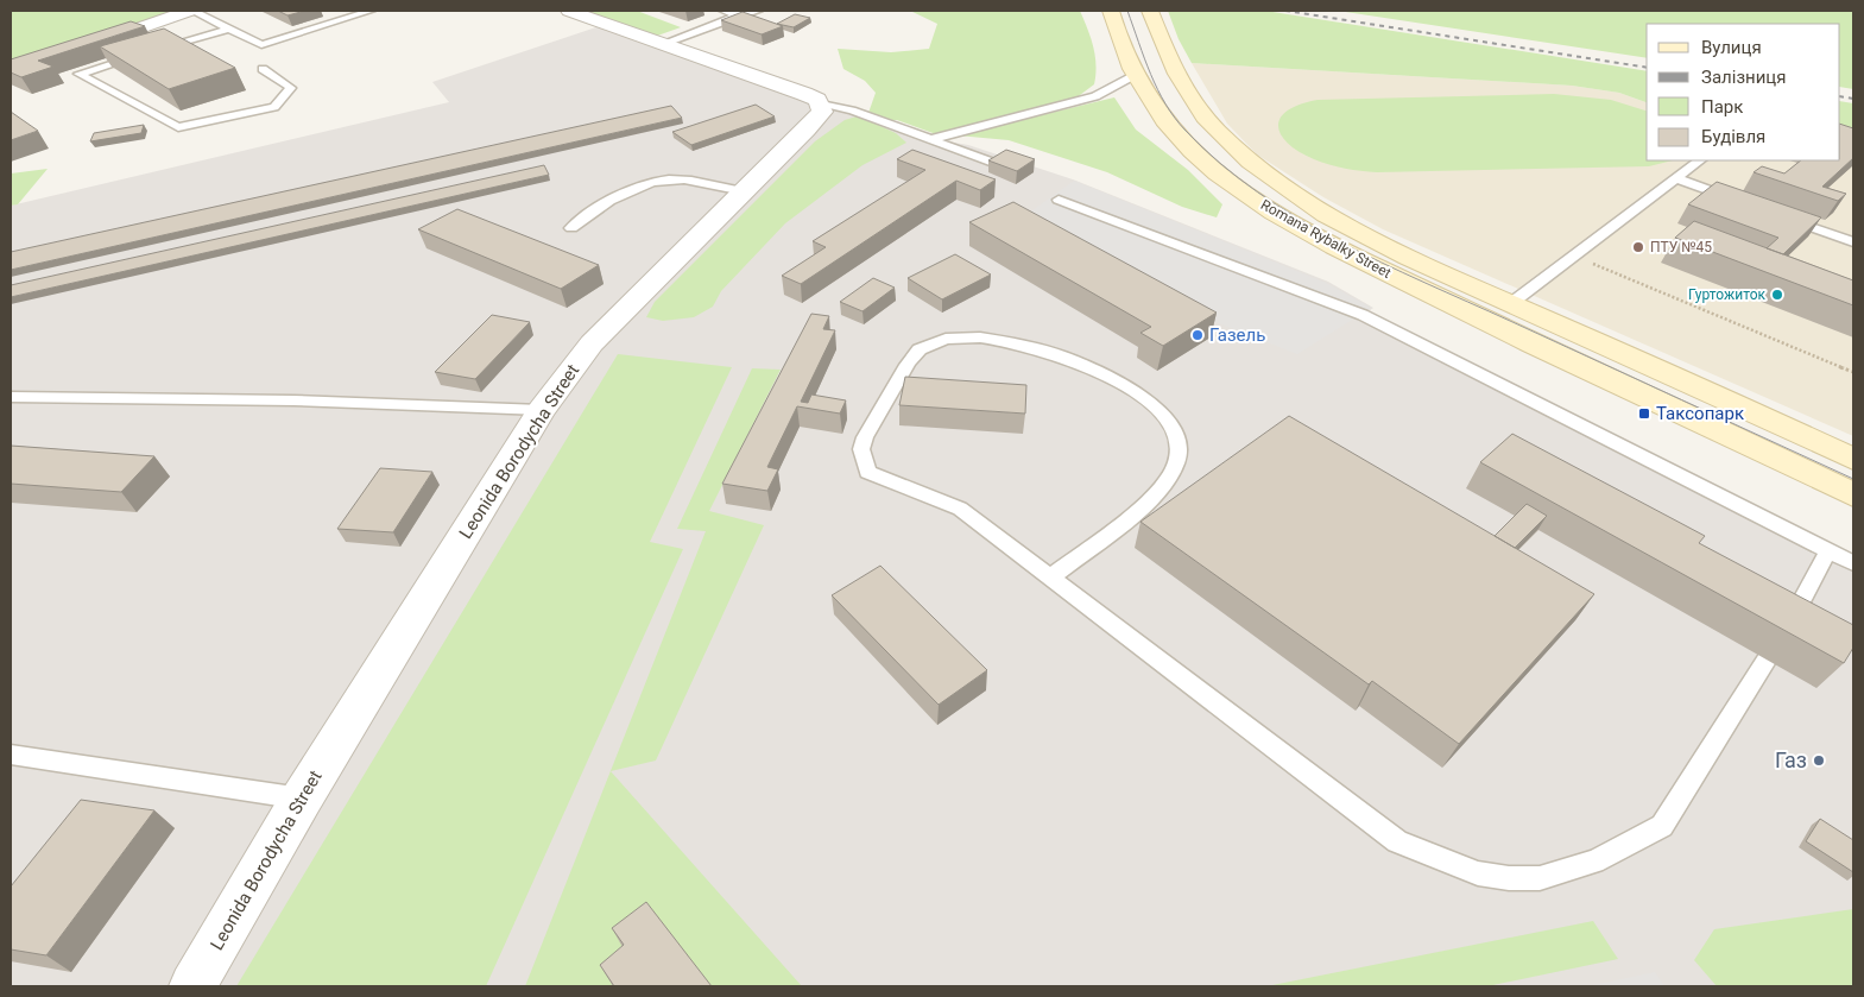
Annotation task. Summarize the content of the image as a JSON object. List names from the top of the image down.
{
  "streets": {
    "main road": ["Romana Rybalky Street"],
    "street": ["Leonida Borodycha Street"]
  },
  "places": {
    "other": [
      "ПТУ №45",
      "Гуртожиток",
      "Газель",
      "Газ"
    ],
    "transit": ["Таксопарк"]
  },
  "legend": [
    "Вулиця",
    "Залізниця",
    "Парк",
    "Будівля"
  ]
}
